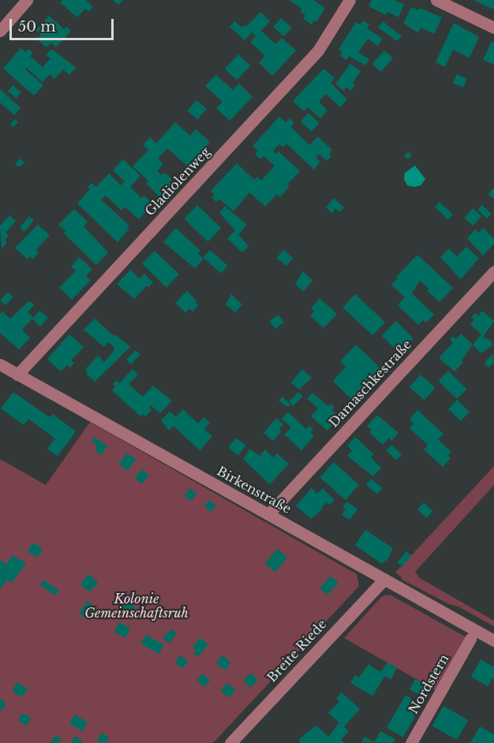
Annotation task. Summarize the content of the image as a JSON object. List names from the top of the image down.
{
  "streets": {
    "street": [
      "Gladiolenweg",
      "Damaschkestraße",
      "Birkenstraße",
      "Breite Riede",
      "Nordstern"
    ]
  },
  "crossings": [
    ["Gladiolenweg", "Birkenstraße"],
    ["Damaschkestraße", "Birkenstraße"],
    ["Birkenstraße", "Breite Riede"]
  ],
  "parks": ["Kolonie Gemeinschaftsruh"],
  "scale_bar": "50 m"
}
